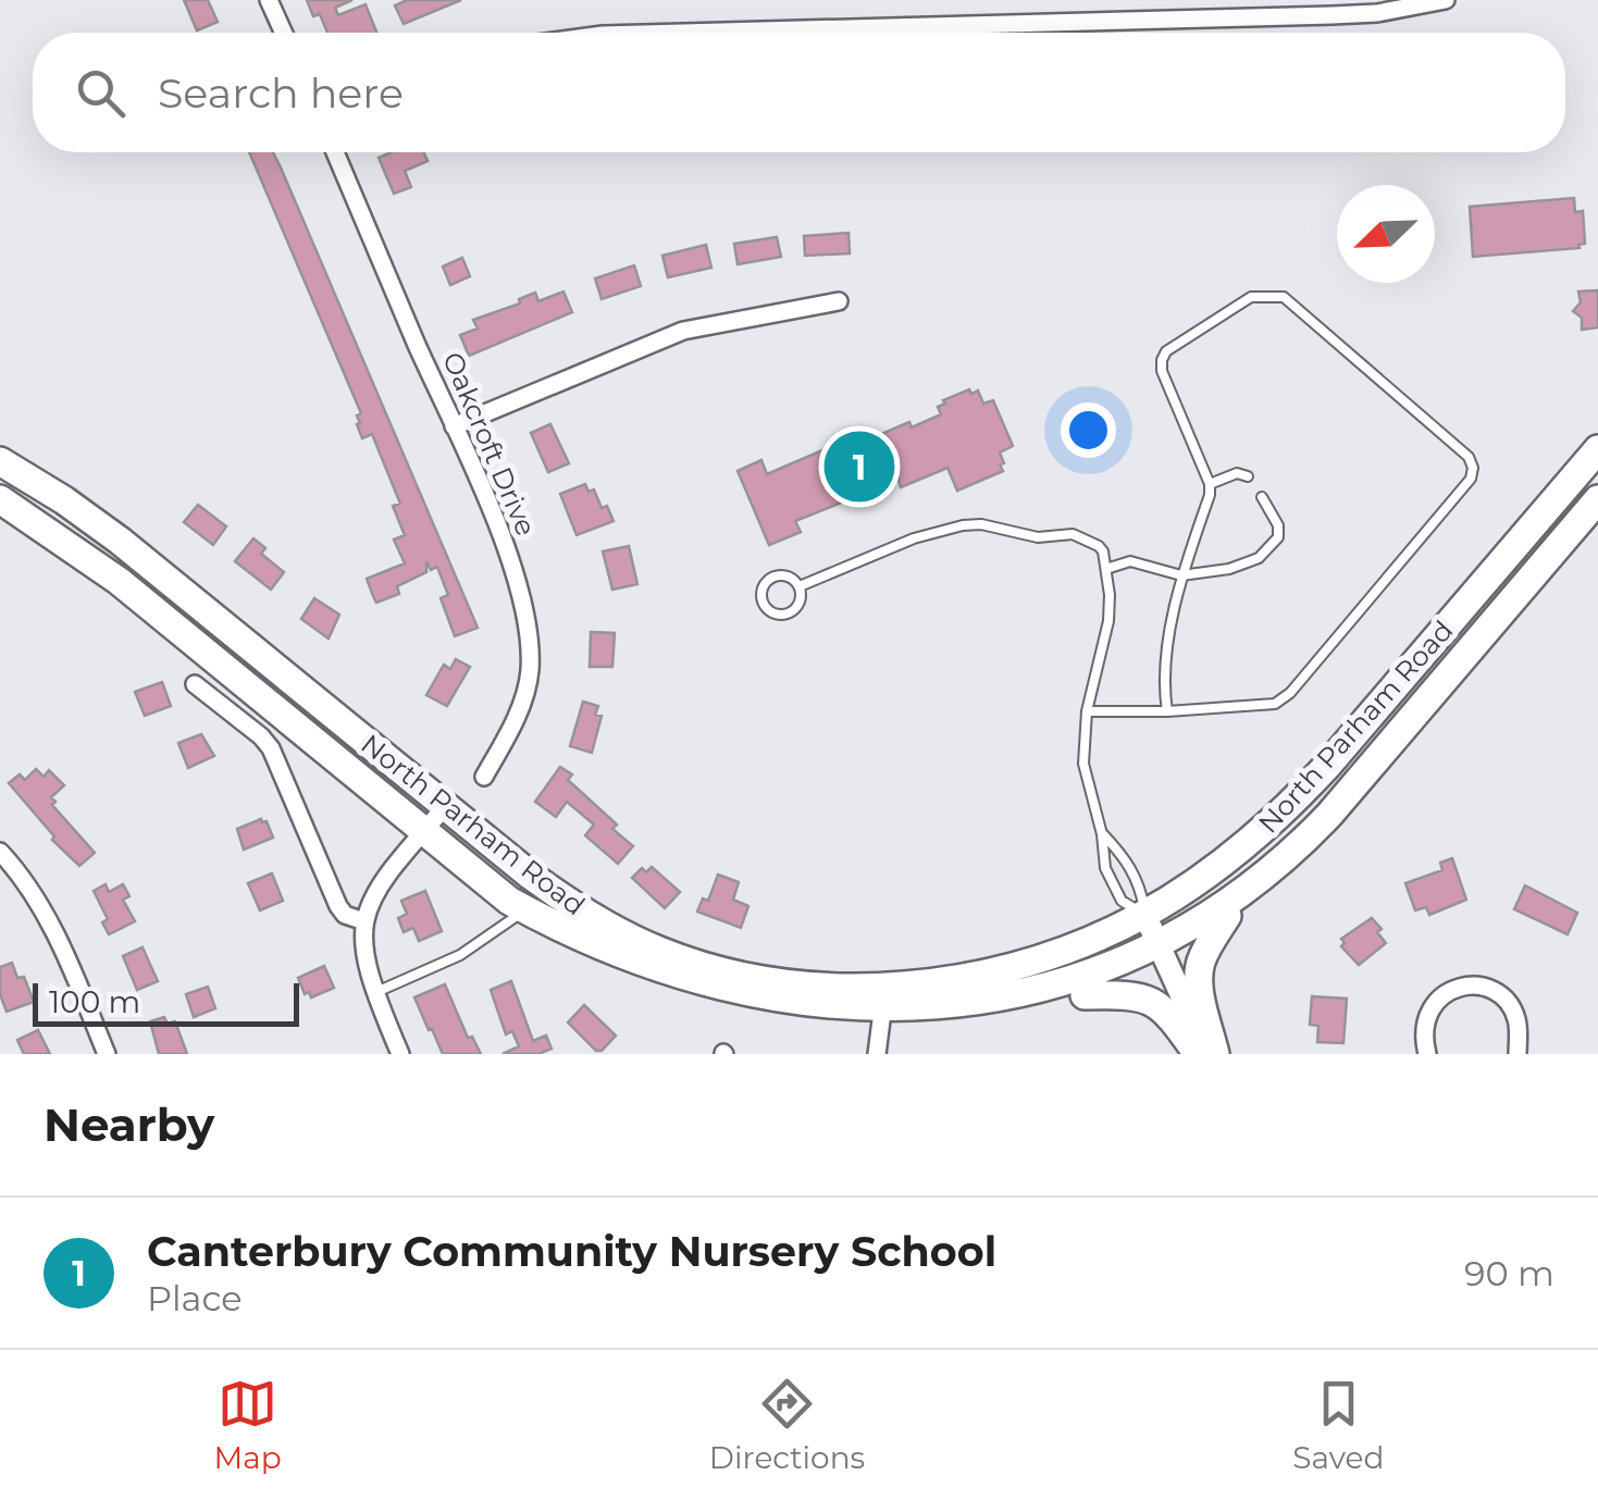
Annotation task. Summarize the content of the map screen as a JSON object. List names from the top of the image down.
{
  "streets": {
    "highway": ["North Parham Road"],
    "street": ["Oakcroft Drive"]
  },
  "scale_bar": "100 m",
  "north": "bottom left",
  "page": {
    "search": "Search here",
    "pins": "1",
    "scale": "100 m",
    "heading": "Nearby",
    "list": [
      {
        "mark": "1",
        "name": "Canterbury Community Nursery School",
        "note": "Place",
        "value": "90 m"
      }
    ],
    "nav": ["Map", "Directions", "Saved"]
  }
}
